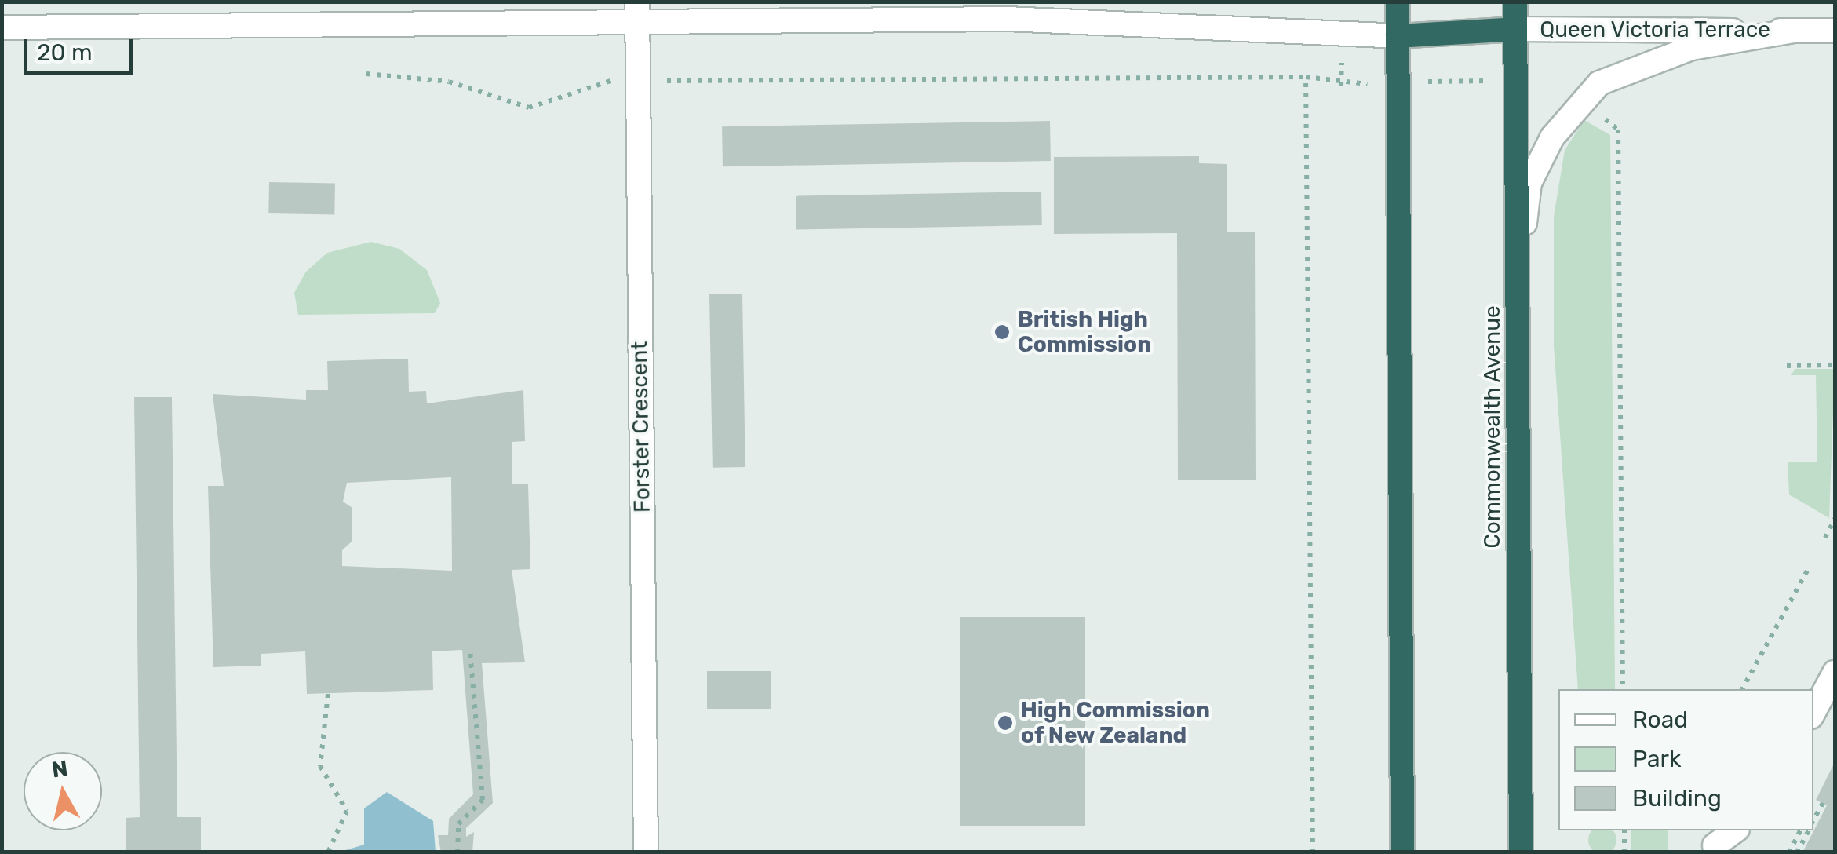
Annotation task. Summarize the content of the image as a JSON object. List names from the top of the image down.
{
  "streets": {
    "highway": ["Commonwealth Avenue"],
    "street": ["Queen Victoria Terrace", "Forster Crescent"]
  },
  "crossings": [
    ["Queen Victoria Terrace", "Commonwealth Avenue"]
  ],
  "places": ["British High Commission", "High Commission of New Zealand"],
  "legend": ["Road", "Park", "Building"],
  "scale_bar": "20 m",
  "north": "top"
}
